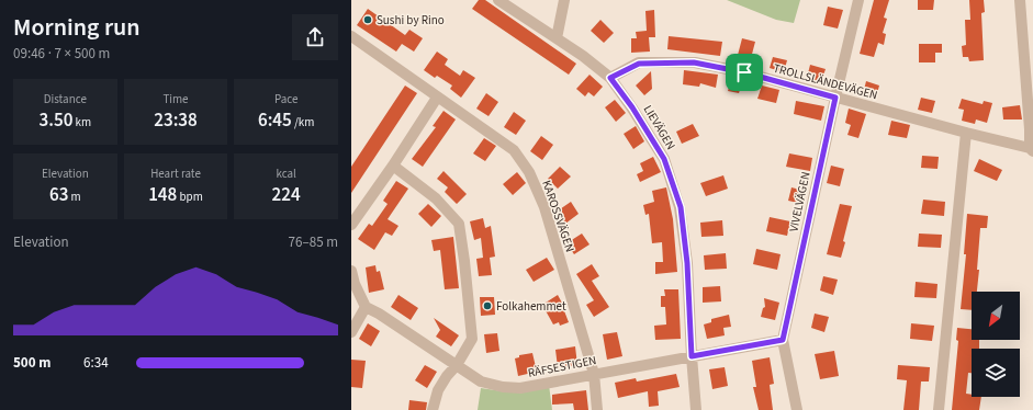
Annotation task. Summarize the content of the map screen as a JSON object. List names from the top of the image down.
{
  "streets": {
    "street": [
      "TROLLSLÄNDEVÄGEN",
      "LIEVÄGEN",
      "VIVELVÄGEN",
      "KAROSSVÄGEN",
      "RÄFSESTIGEN"
    ]
  },
  "crossings": [
    ["TROLLSLÄNDEVÄGEN", "LIEVÄGEN"],
    ["TROLLSLÄNDEVÄGEN", "VIVELVÄGEN"],
    ["LIEVÄGEN", "RÄFSESTIGEN"],
    ["VIVELVÄGEN", "RÄFSESTIGEN"],
    ["KAROSSVÄGEN", "RÄFSESTIGEN"]
  ],
  "places": ["Sushi by Rino", "Folkahemmet"],
  "north": "bottom left",
  "page": {
    "heading": ["Morning run", "09:46 · 7 × 500 m"],
    "stats": [
      ["Distance", "3.50 km"],
      ["Time", "23:38"],
      ["Pace", "6:45 /km"],
      ["Elevation", "63 m"],
      ["Heart rate", "148 bpm"],
      ["kcal", "224"]
    ],
    "chart": ["Elevation", "76–85 m"],
    "list": [
      {
        "name": "500 m",
        "note": "6:34"
      }
    ]
  }
}
